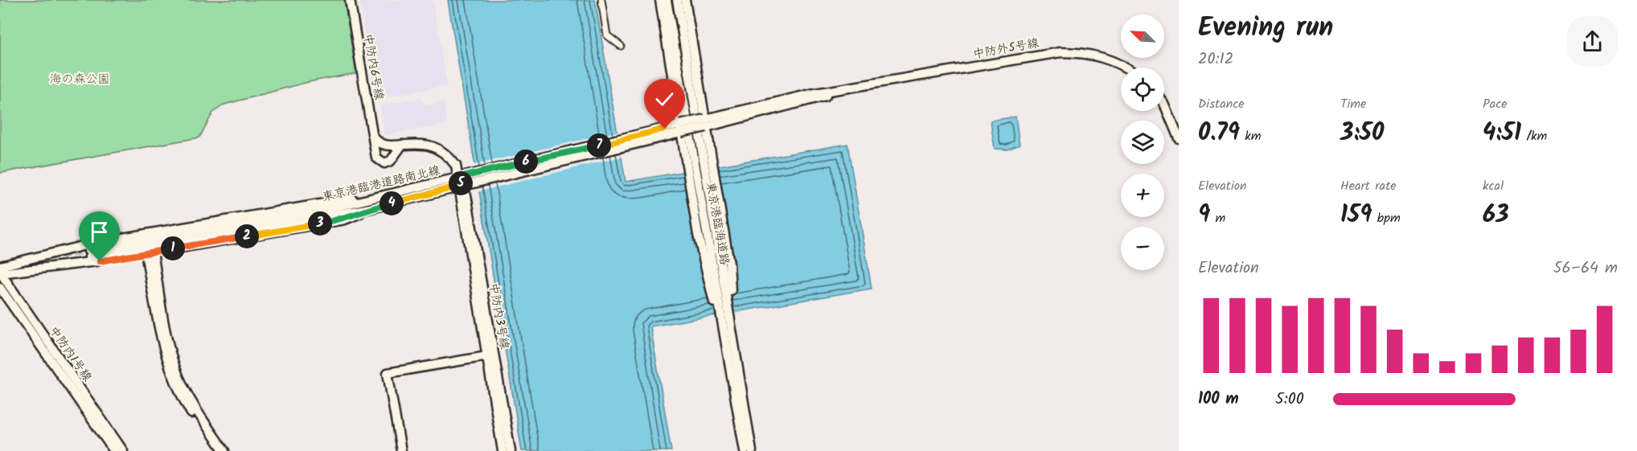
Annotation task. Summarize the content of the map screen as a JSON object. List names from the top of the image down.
{
  "streets": {
    "street": [
      "中防外5号線",
      "中防内6号線",
      "東京港臨港道路南北線",
      "東京港臨海道路",
      "中防内3号線",
      "中防内1号線"
    ]
  },
  "crossings": [
    ["中防外5号線", "東京港臨港道路南北線"],
    ["東京港臨港道路南北線", "中防内3号線"]
  ],
  "parks": ["海の森公園"],
  "north": "top left",
  "page": {
    "heading": ["Evening run", "20:12"],
    "map_buttons": ["+", "−"],
    "stats": [
      ["Distance", "0.79 km"],
      ["Time", "3:50"],
      ["Pace", "4:51 /km"],
      ["Elevation", "9 m"],
      ["Heart rate", "159 bpm"],
      ["kcal", "63"]
    ],
    "pins": [
      "7",
      "6",
      "5",
      "4",
      "3",
      "2",
      "1"
    ],
    "chart": ["Elevation", "56–64 m"],
    "list": [
      {
        "name": "100 m",
        "note": "5:00"
      }
    ]
  }
}
